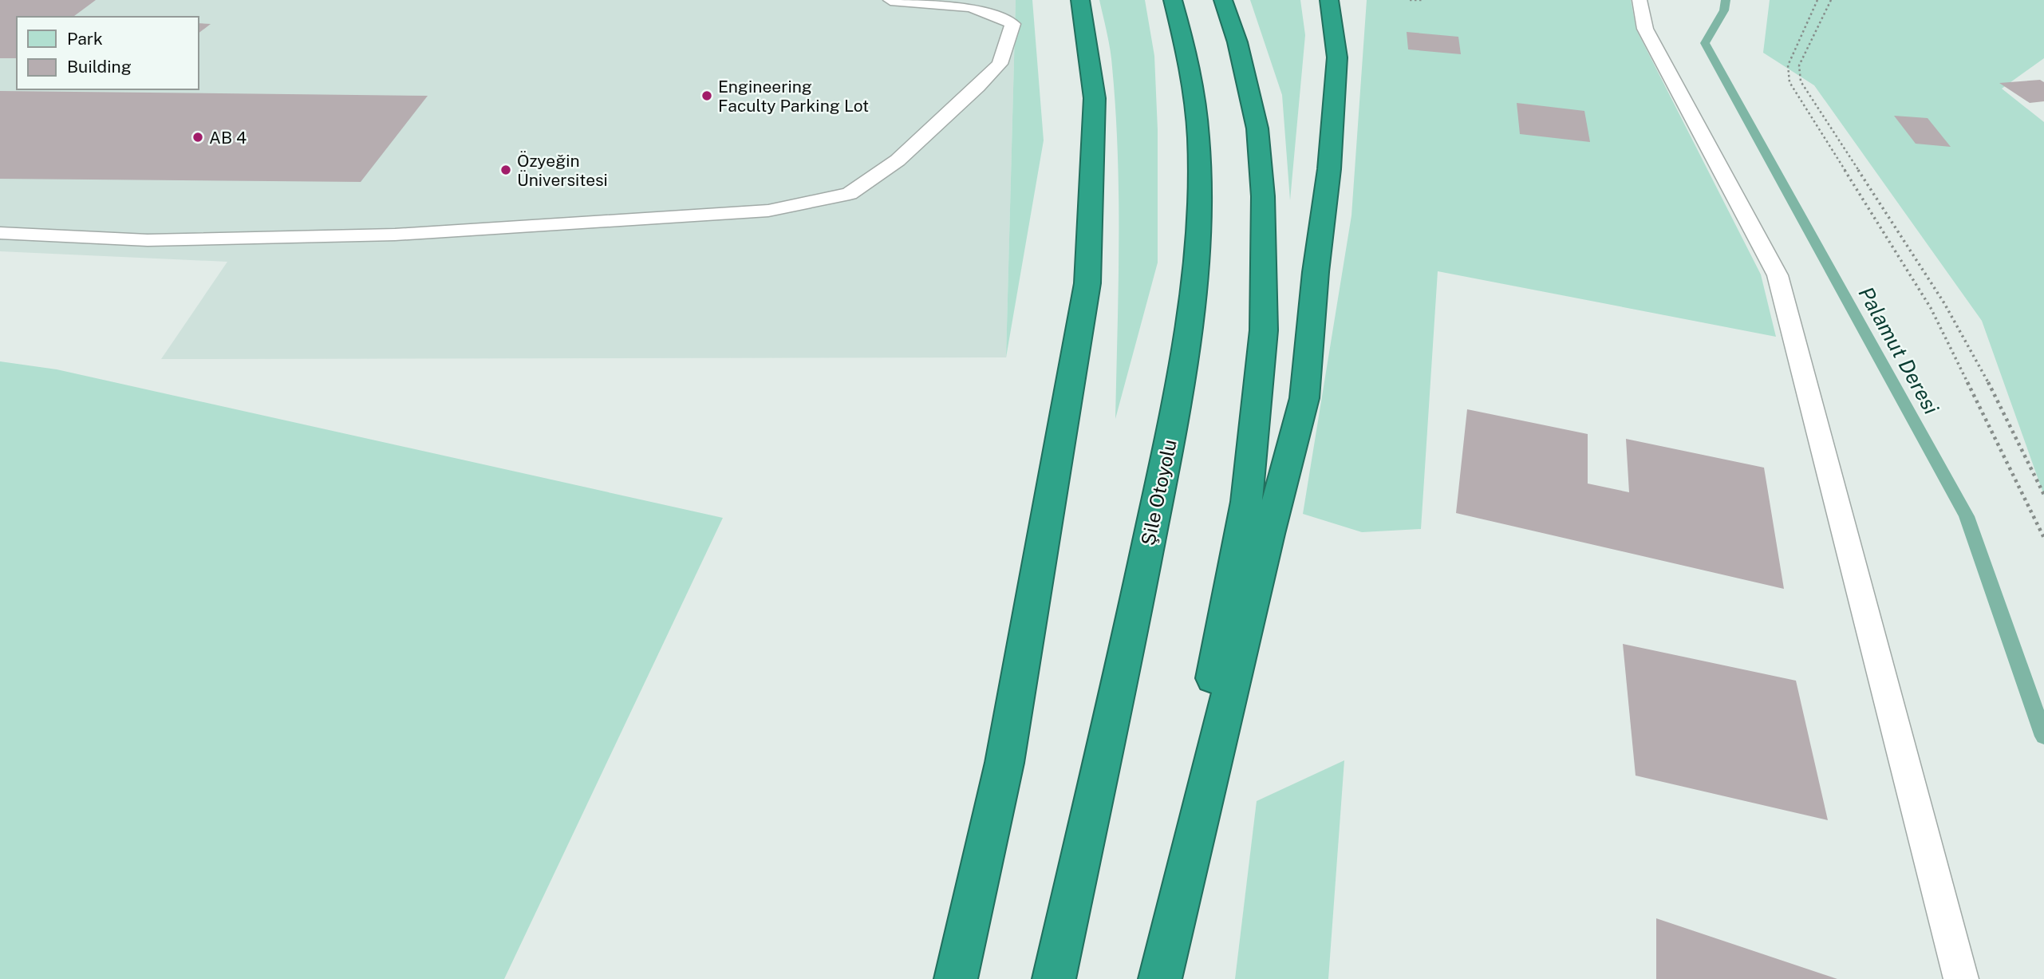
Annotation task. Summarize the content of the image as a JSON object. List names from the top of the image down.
{
  "streets": {
    "highway": ["Şile Otoyolu"]
  },
  "water": ["Palamut Deresi"],
  "places": ["Engineering Faculty Parking Lot", "AB 4", "Özyeğin Üniversitesi"],
  "legend": ["Park", "Building"]
}
